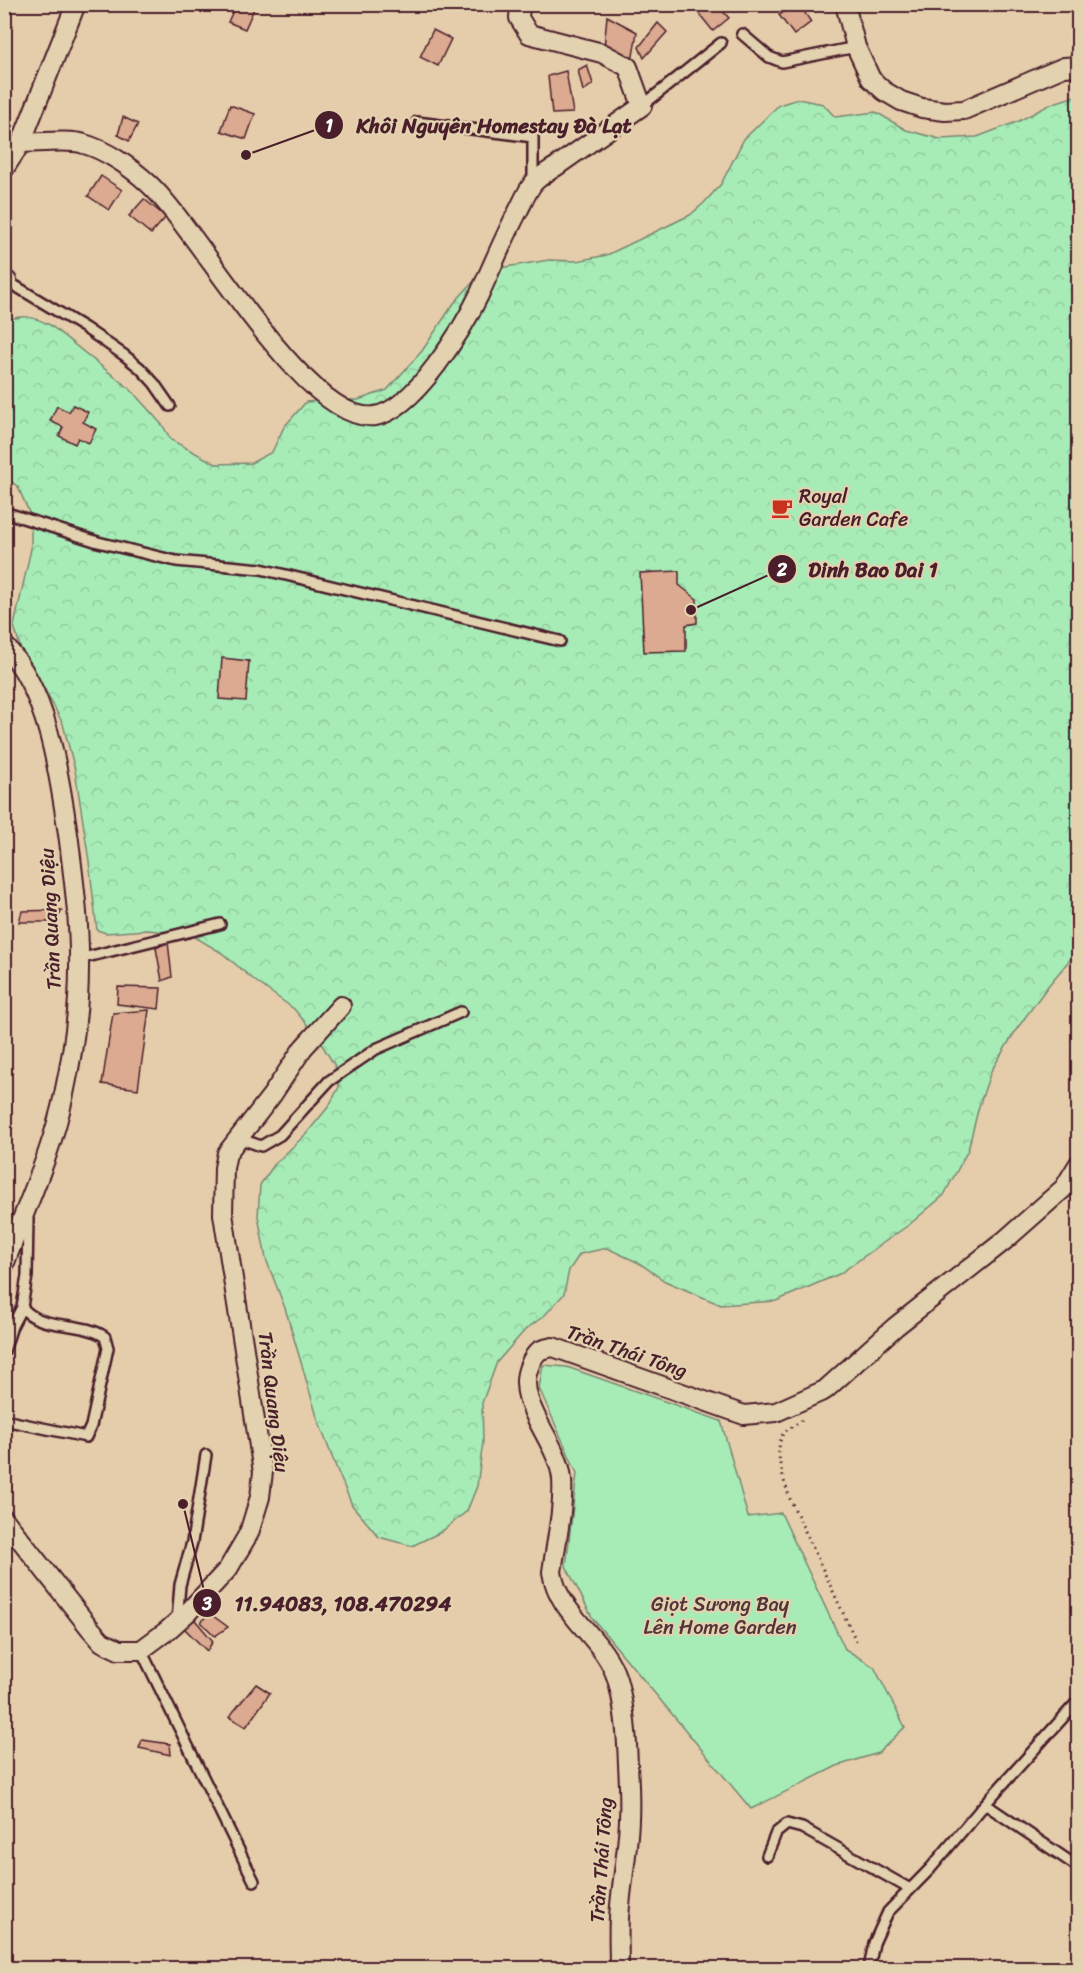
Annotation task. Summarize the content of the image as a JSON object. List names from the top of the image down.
{
  "streets": {
    "street": ["Trần Quang Diệu", "Trần Thái Tông"]
  },
  "parks": ["Giọt Sương Bay Lên Home Garden"],
  "places": {
    "other": ["Khôi Nguyên Homestay Đà Lạt", "Dinh Bao Dai 1", "11.94083, 108.470294"],
    "cafe": ["Royal Garden Cafe"]
  }
}
